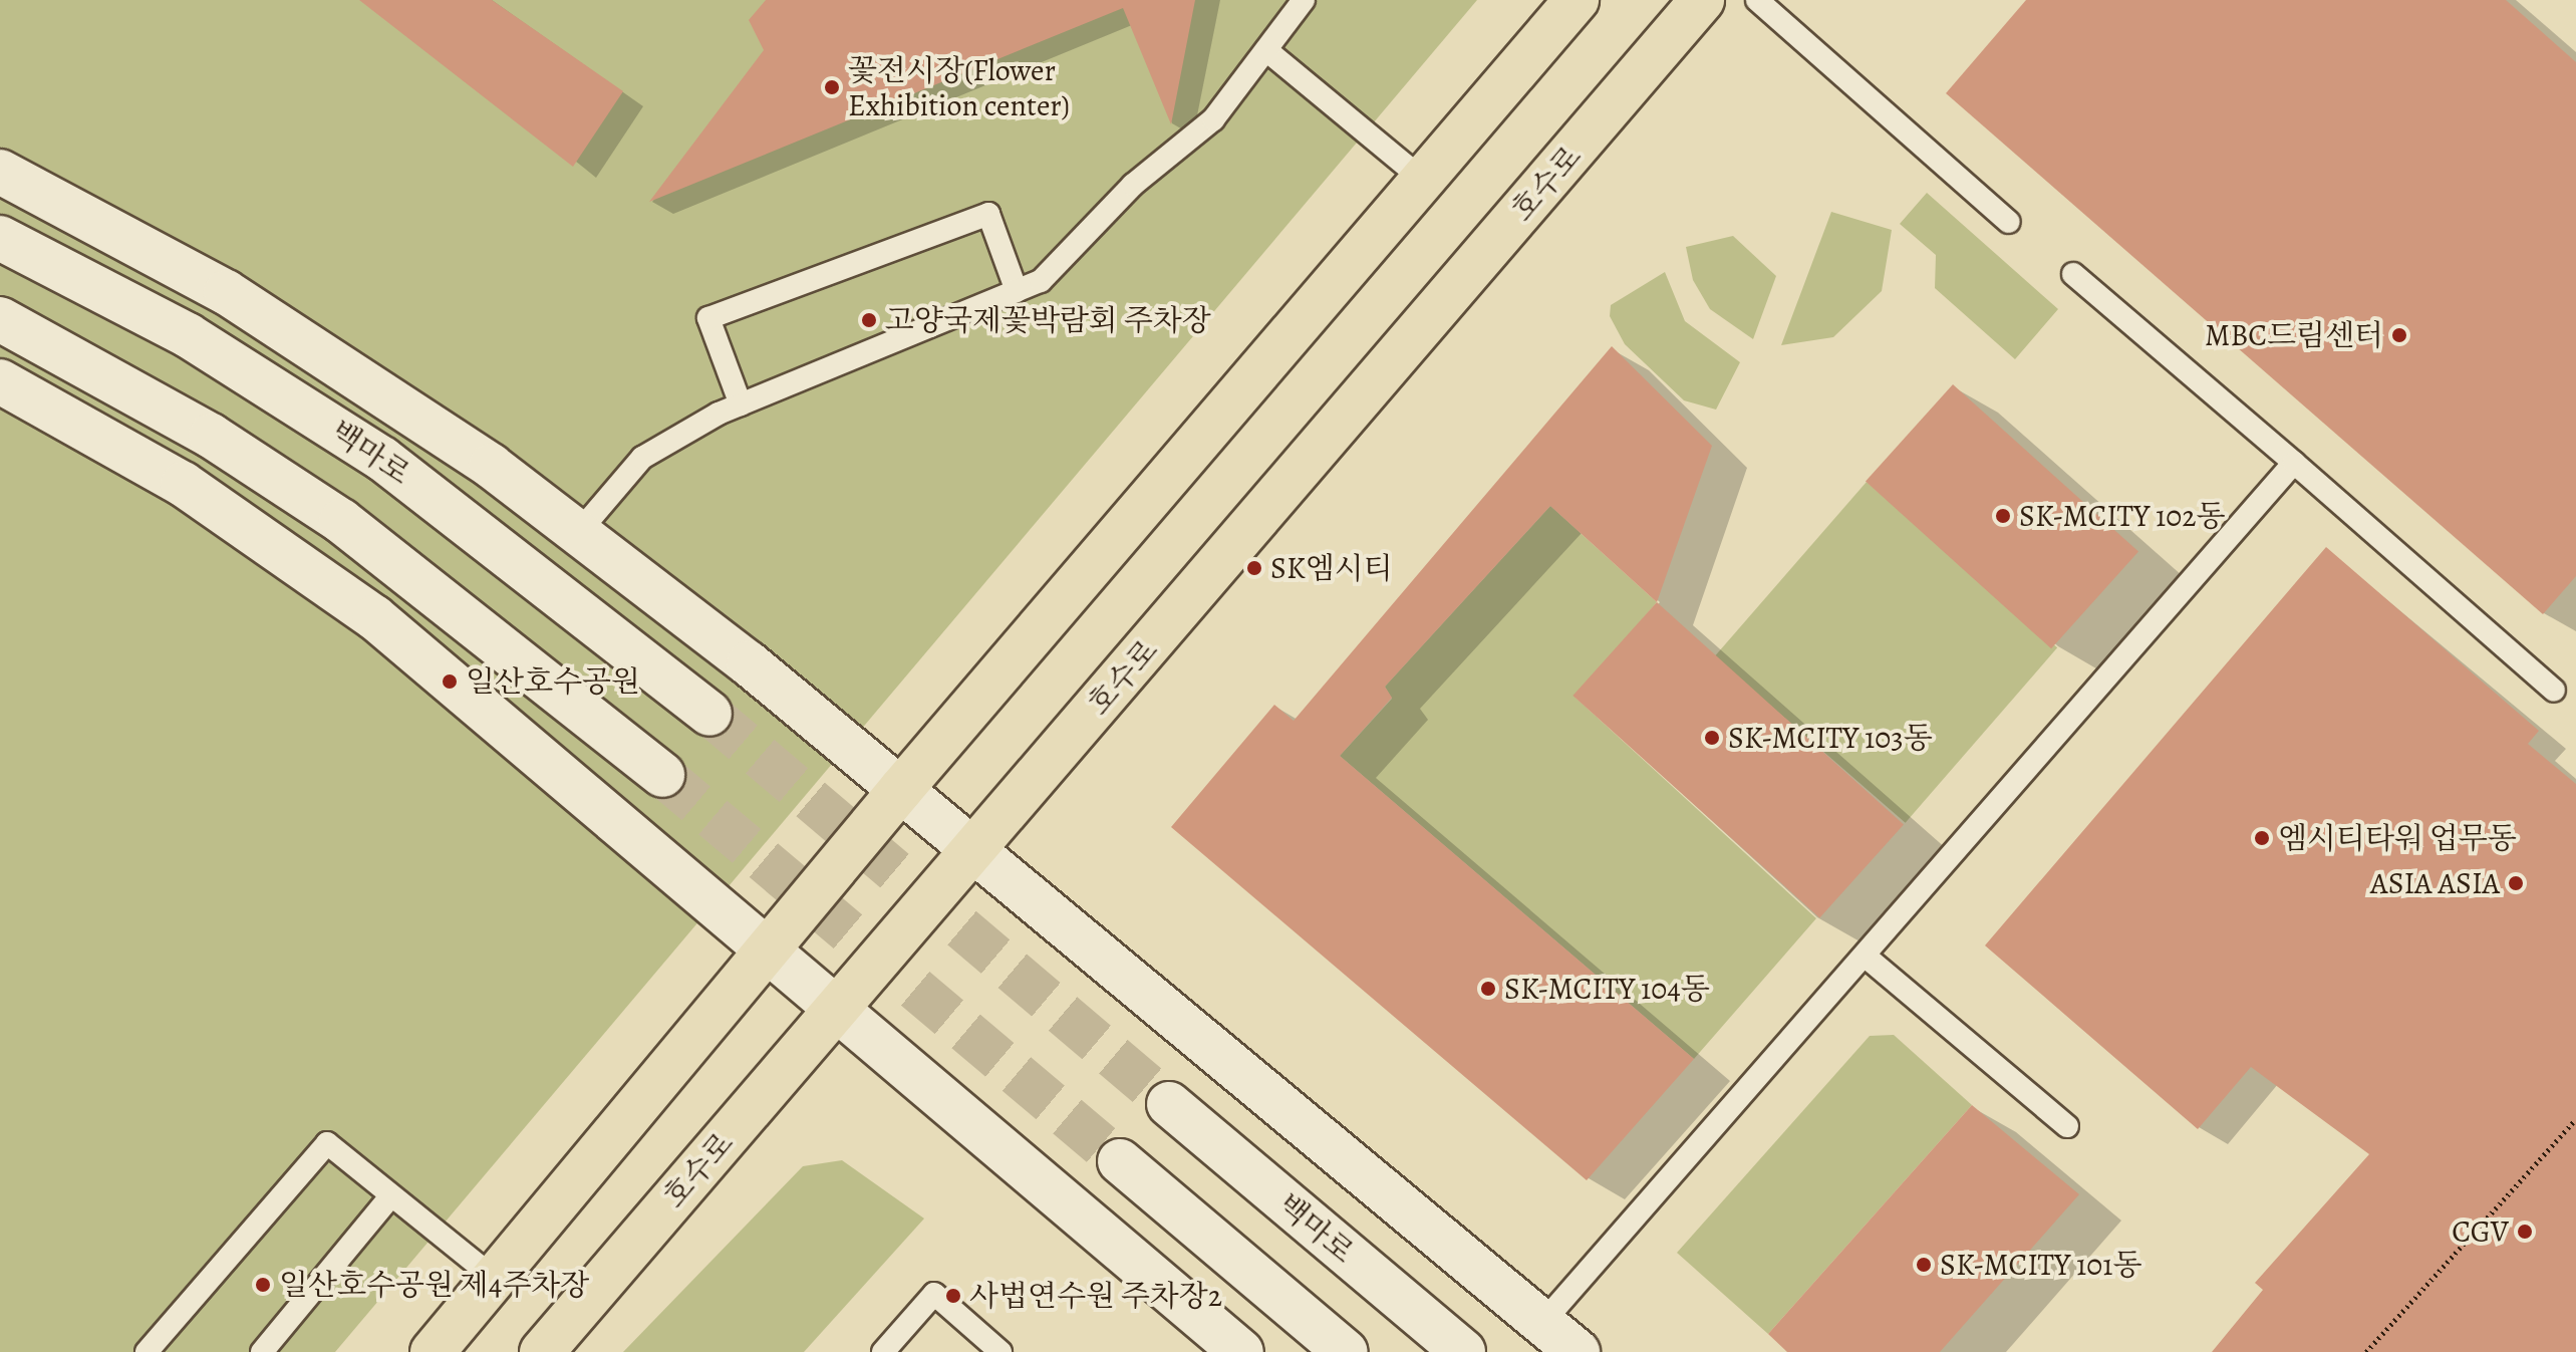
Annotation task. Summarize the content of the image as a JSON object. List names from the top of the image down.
{
  "streets": {
    "main road": ["호수로", "백마로"]
  },
  "places": [
    "꽃전시장(Flower Exhibition center)",
    "고양국제꽃박람회 주차장",
    "MBC드림센터",
    "SK-MCITY 102동",
    "SK엠시티",
    "일산호수공원",
    "SK-MCITY 103동",
    "엠시티타워 업무동",
    "ASIA ASIA",
    "SK-MCITY 104동",
    "CGV",
    "SK-MCITY 101동",
    "일산호수공원 제4주차장",
    "사법연수원 주차장2"
  ]
}
